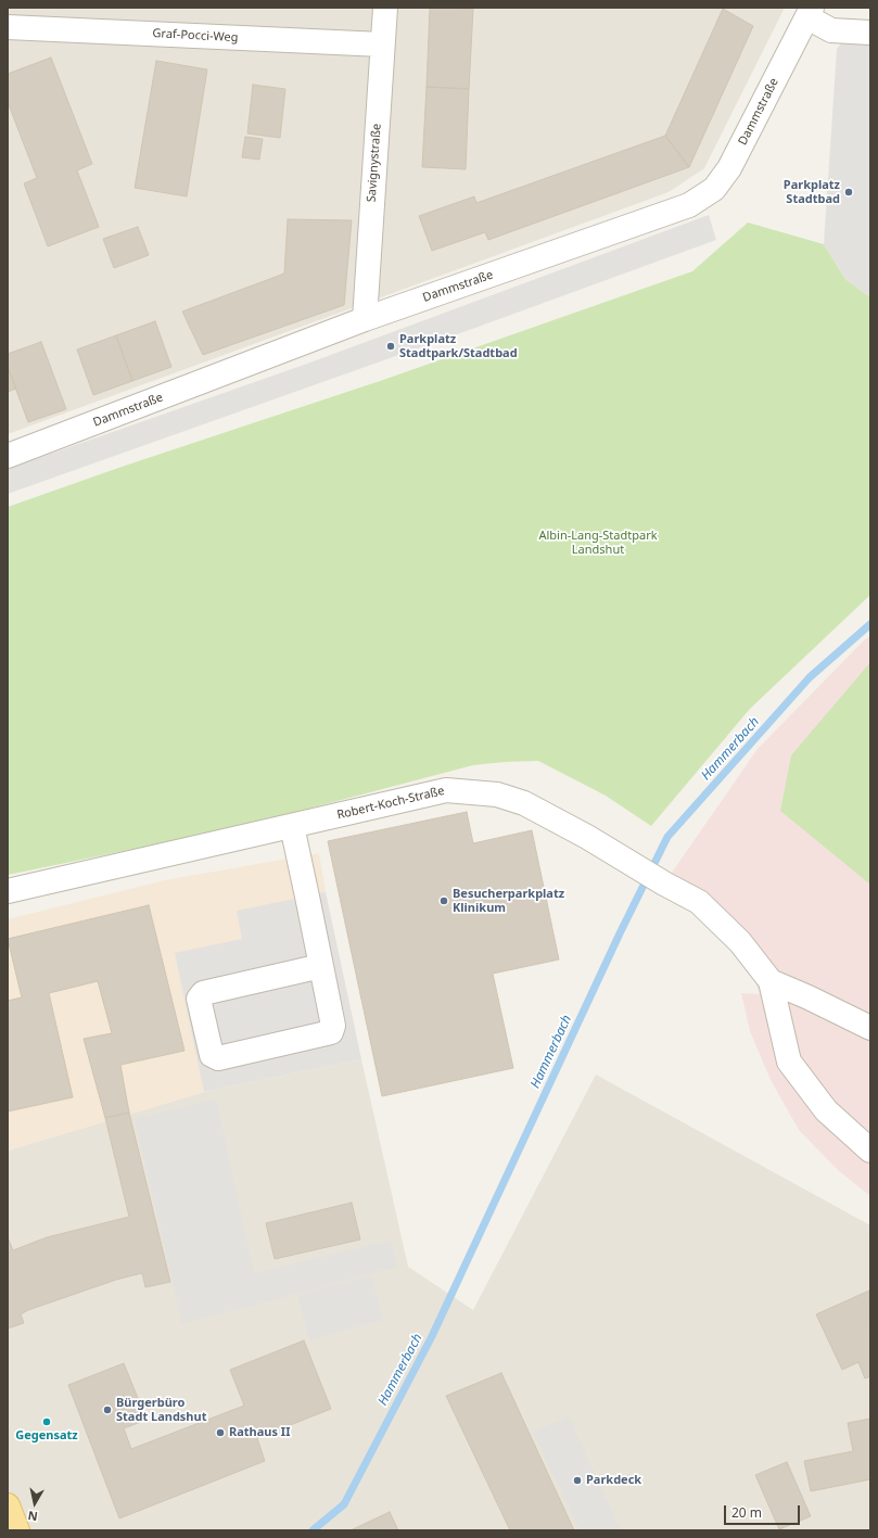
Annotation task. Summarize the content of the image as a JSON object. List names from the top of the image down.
{
  "streets": {
    "street": [
      "Graf-Pocci-Weg",
      "Dammstraße",
      "Savignystraße",
      "Robert-Koch-Straße"
    ]
  },
  "crossings": [
    ["Graf-Pocci-Weg", "Savignystraße"],
    ["Dammstraße", "Savignystraße"]
  ],
  "water": ["Hammerbach"],
  "parks": ["Albin-Lang-Stadtpark Landshut"],
  "places": [
    "Parkplatz Stadtbad",
    "Parkplatz Stadtpark/Stadtbad",
    "Besucherparkplatz Klinikum",
    "Bürgerbüro Stadt Landshut",
    "Gegensatz",
    "Rathaus II",
    "Parkdeck"
  ],
  "scale_bar": "20 m",
  "north": "bottom"
}
